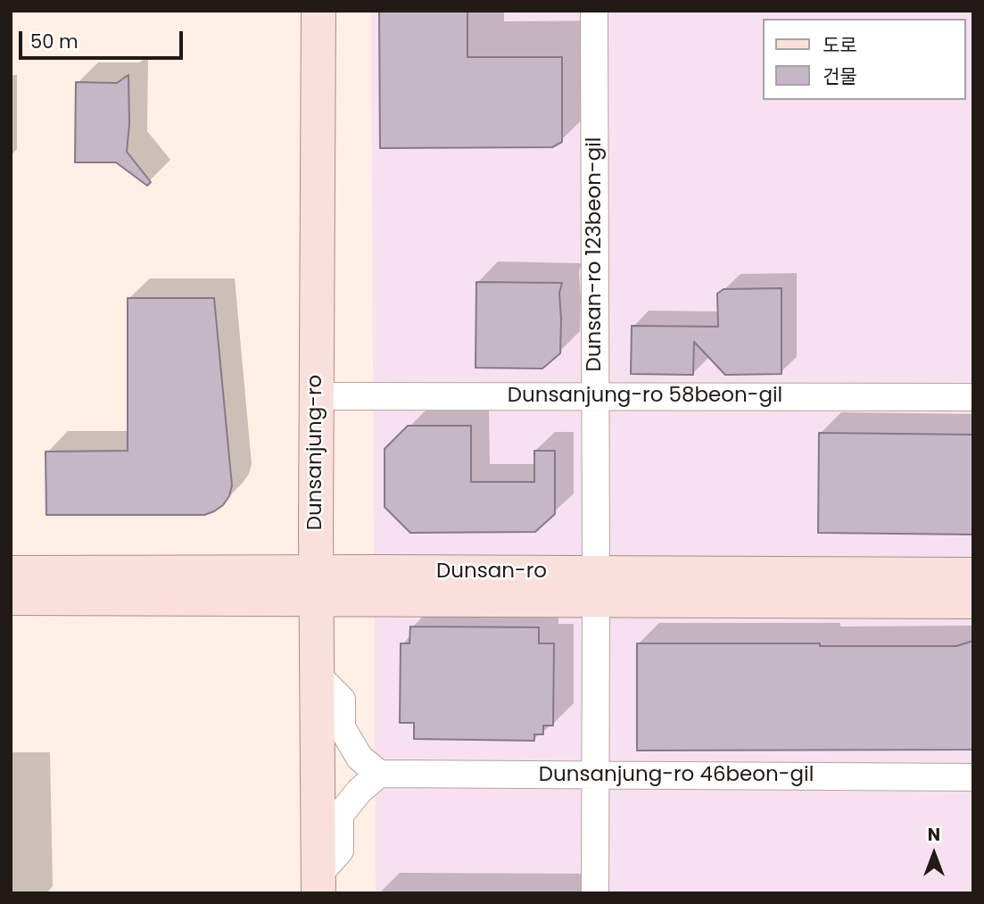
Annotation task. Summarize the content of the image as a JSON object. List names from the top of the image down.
{
  "streets": {
    "main road": ["Dunsanjung-ro", "Dunsan-ro"],
    "street": ["Dunsan-ro 123beon-gil", "Dunsanjung-ro 58beon-gil", "Dunsanjung-ro 46beon-gil"]
  },
  "crossings": [
    ["Dunsan-ro 123beon-gil", "Dunsanjung-ro 58beon-gil"],
    ["Dunsan-ro 123beon-gil", "Dunsan-ro"],
    ["Dunsan-ro 123beon-gil", "Dunsanjung-ro 46beon-gil"],
    ["Dunsanjung-ro 58beon-gil", "Dunsanjung-ro"],
    ["Dunsanjung-ro", "Dunsan-ro"]
  ],
  "legend": ["도로", "건물"],
  "scale_bar": "50 m",
  "north": "top"
}
